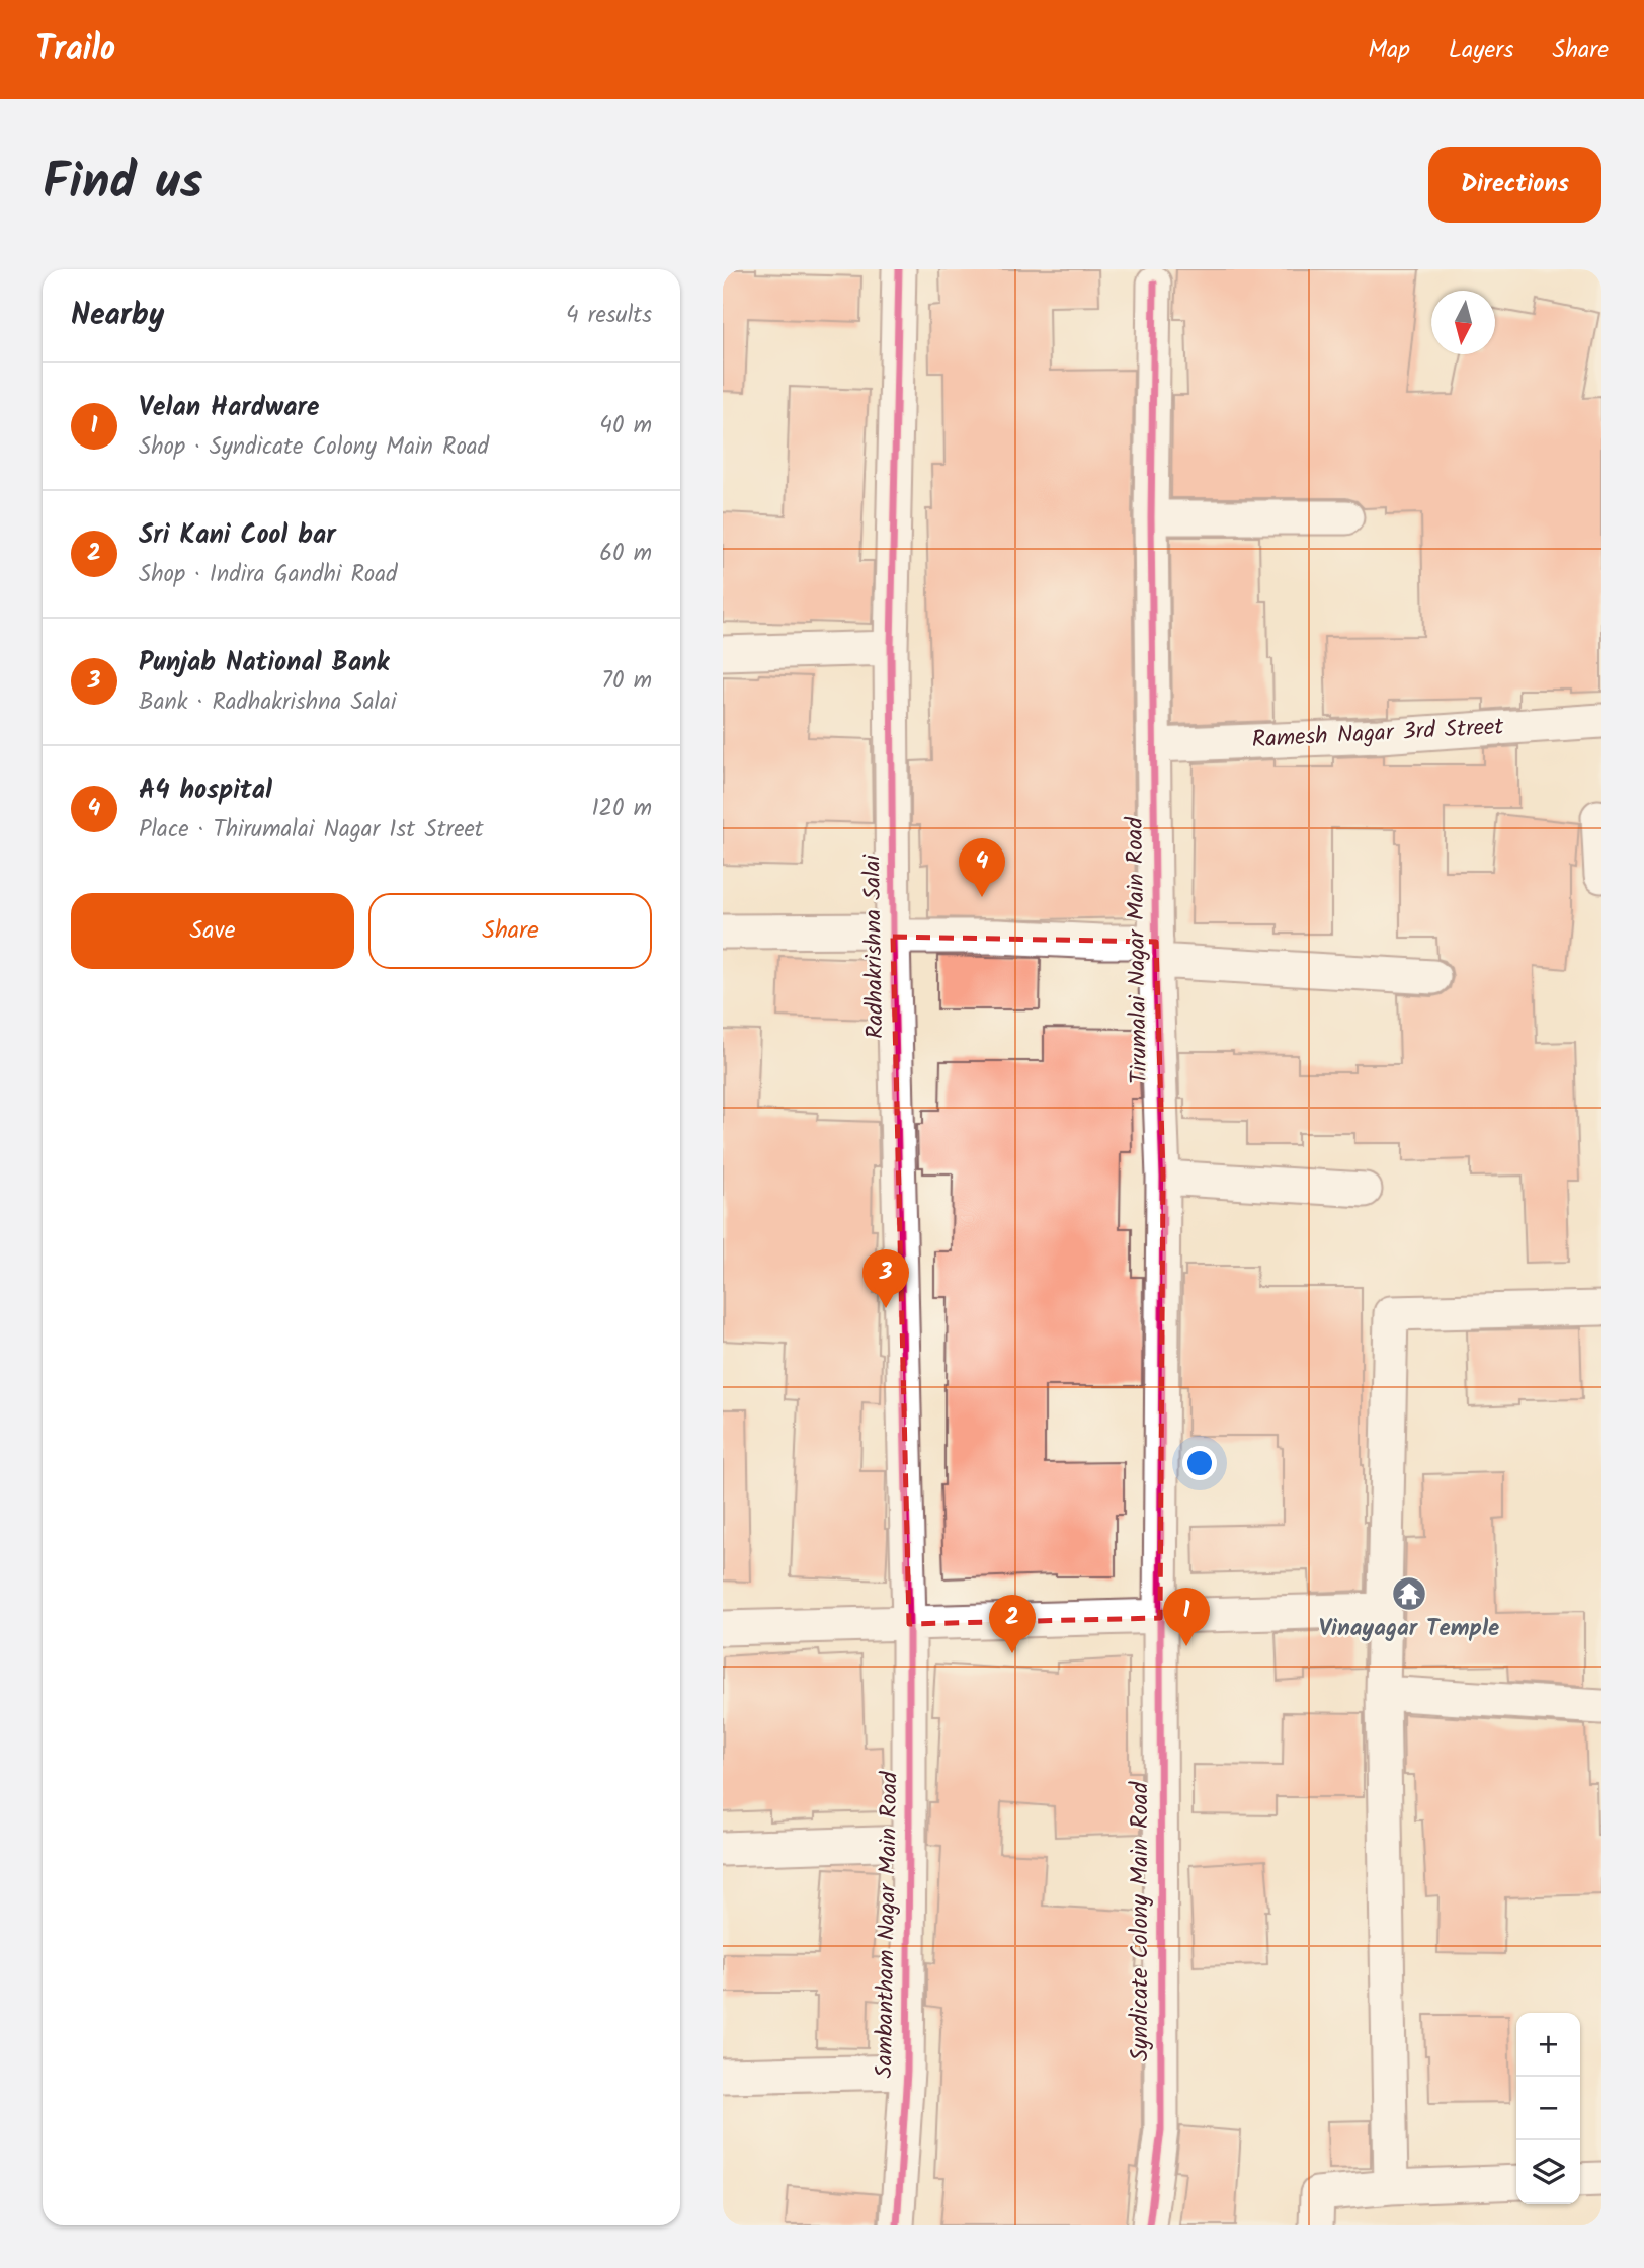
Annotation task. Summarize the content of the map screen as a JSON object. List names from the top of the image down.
{
  "streets": {
    "street": [
      "Ramesh Nagar 3rd Street",
      "Radhakrishna Salai",
      "Tirumalai Nagar Main Road",
      "Syndicate Colony Main Road",
      "Sambantham Nagar Main Road"
    ]
  },
  "crossings": [
    ["Ramesh Nagar 3rd Street", "Tirumalai Nagar Main Road"],
    ["Radhakrishna Salai", "Sambantham Nagar Main Road"],
    ["Tirumalai Nagar Main Road", "Syndicate Colony Main Road"]
  ],
  "places": {
    "temple": ["Vinayagar Temple"]
  },
  "north": "bottom",
  "page": {
    "header": "Trailo",
    "nav": ["Map", "Layers", "Share"],
    "title": "Find us",
    "buttons": [
      "Directions",
      ["Save", "Share"]
    ],
    "heading": ["Nearby", "4 results"],
    "list": [
      {
        "mark": "1",
        "name": "Velan Hardware",
        "note": "Shop · Syndicate Colony Main Road",
        "value": "40 m"
      },
      {
        "mark": "2",
        "name": "Sri Kani Cool bar",
        "note": "Shop · Indira Gandhi Road",
        "value": "60 m"
      },
      {
        "mark": "3",
        "name": "Punjab National Bank",
        "note": "Bank · Radhakrishna Salai",
        "value": "70 m"
      },
      {
        "mark": "4",
        "name": "A4 hospital",
        "note": "Place · Thirumalai Nagar 1st Street",
        "value": "120 m"
      }
    ],
    "pins": [
      "4",
      "3",
      "1",
      "2"
    ],
    "map_buttons": ["+", "−"]
  }
}
